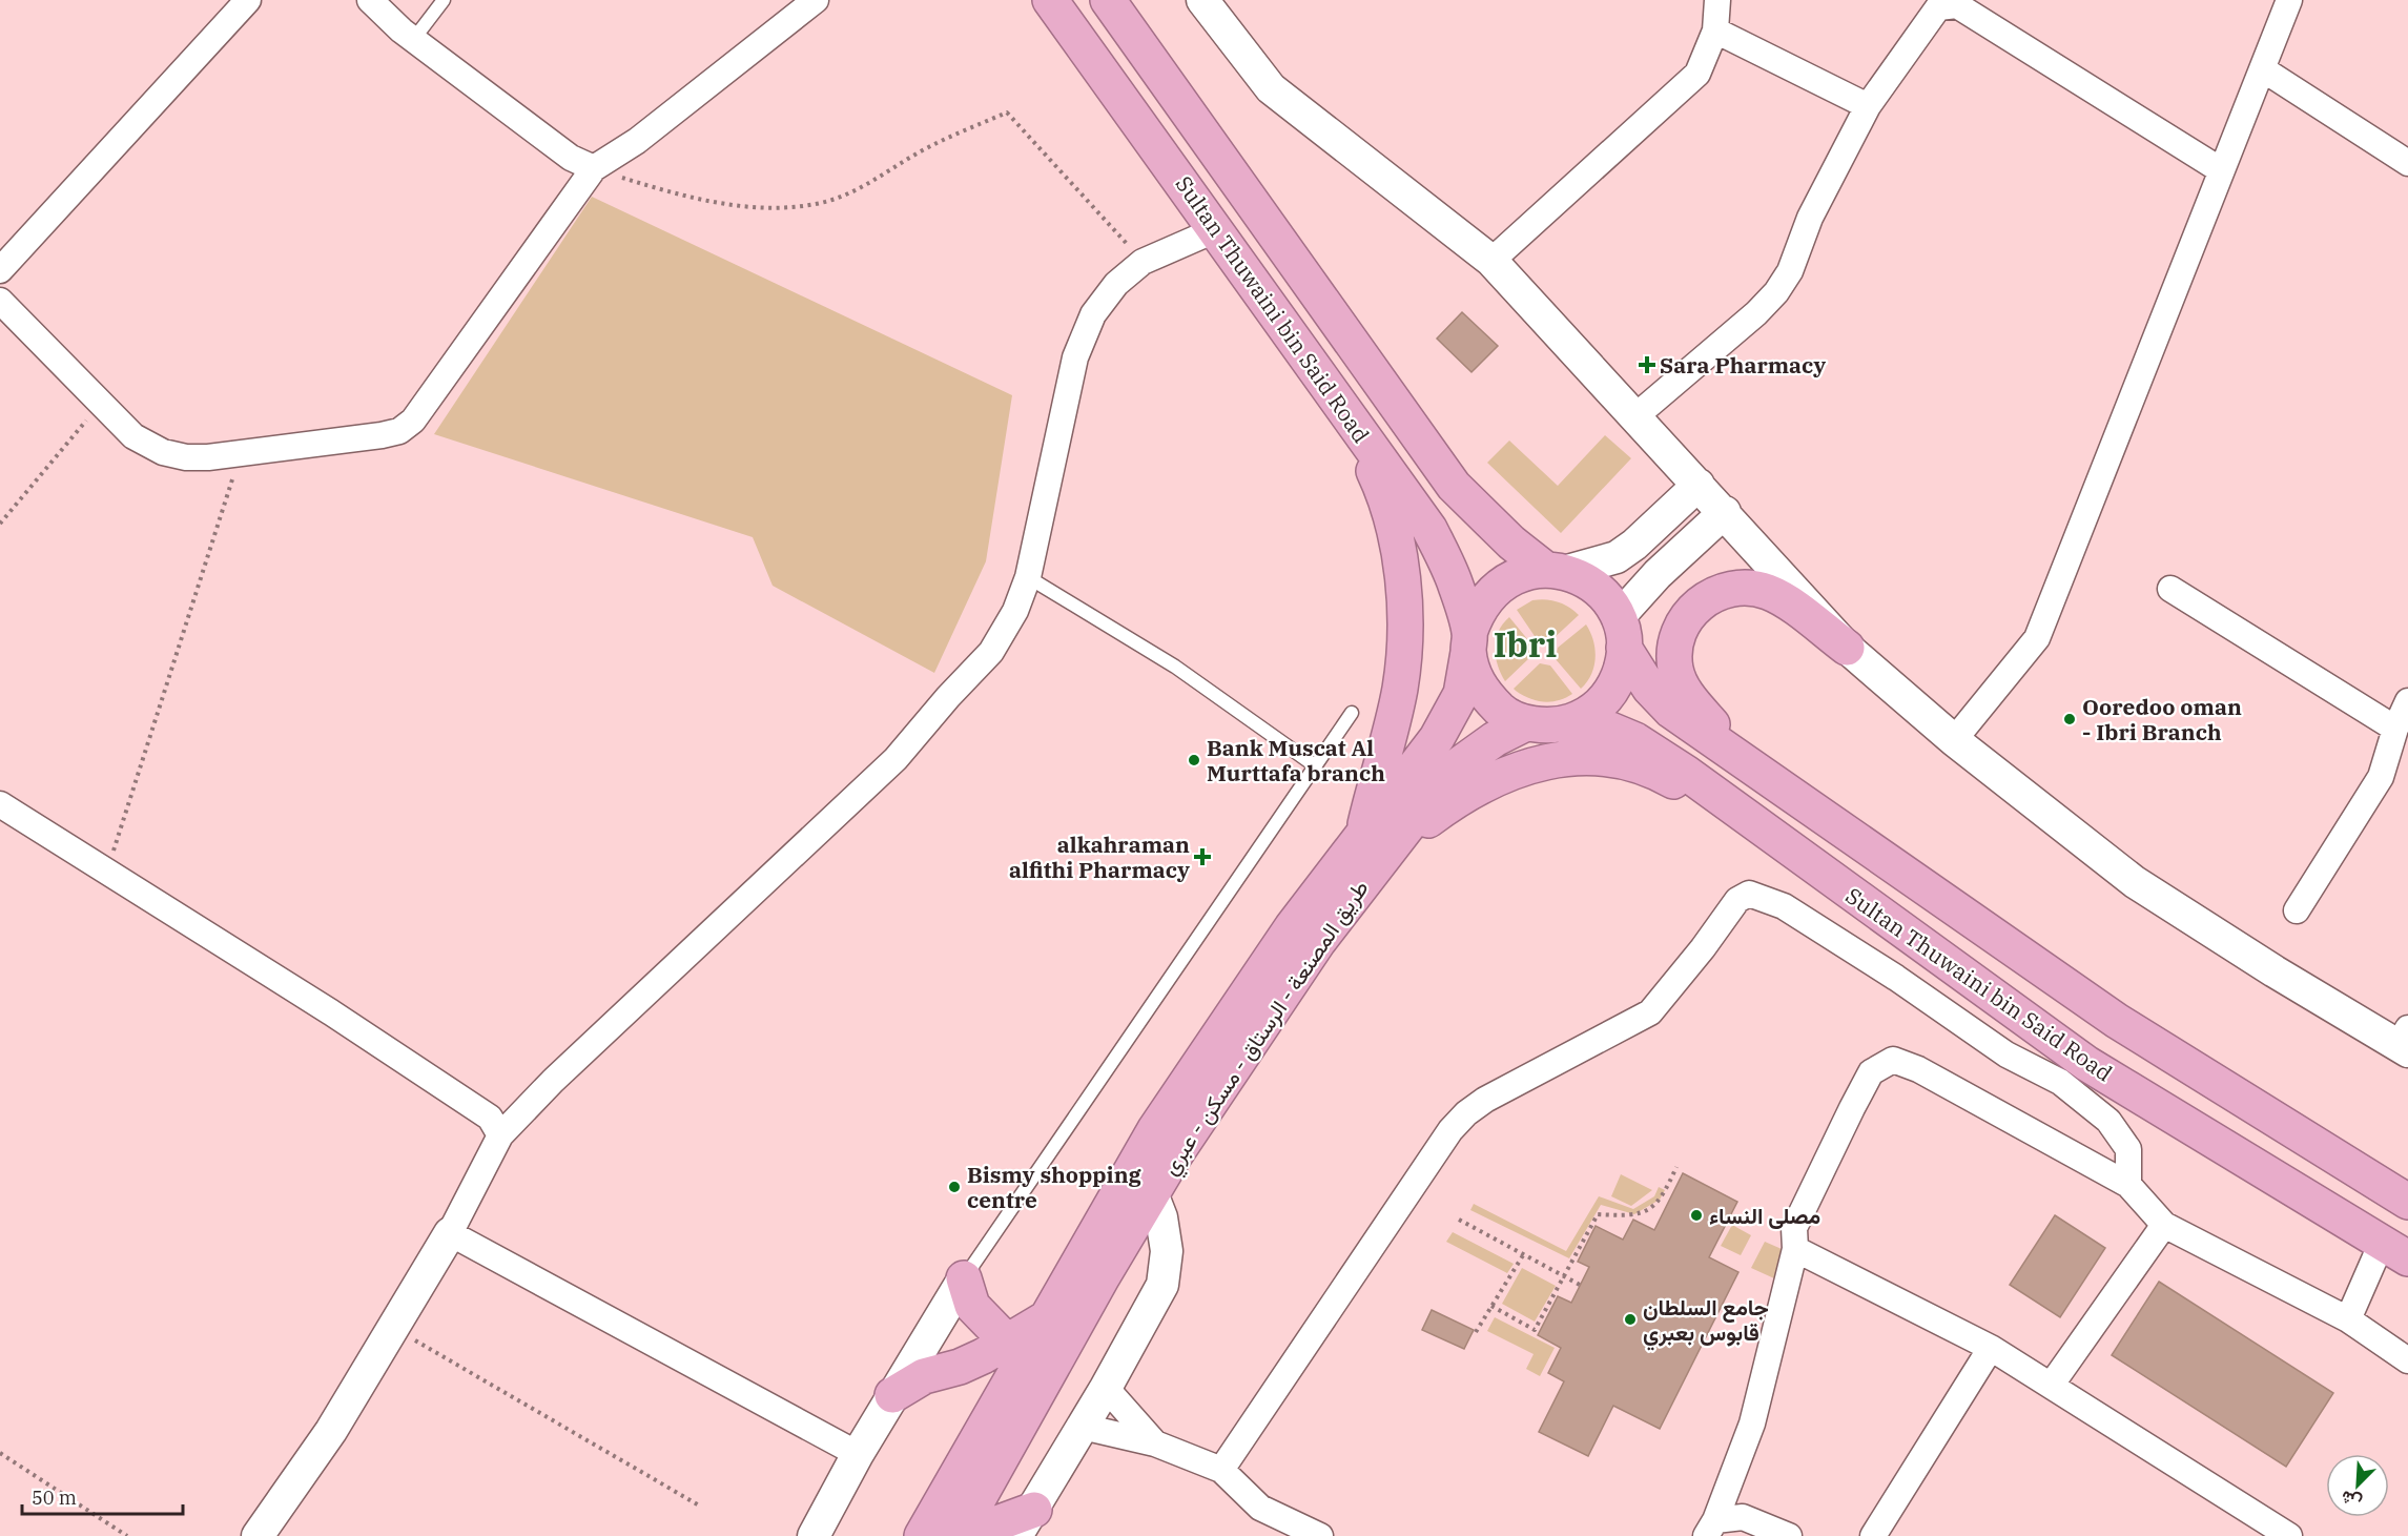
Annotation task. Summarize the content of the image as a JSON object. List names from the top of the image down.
{
  "streets": {
    "highway": ["Sultan Thuwaini bin Said Road", "طريق المصنعة - الرستاق - مسكن - عبري"]
  },
  "crossings": [
    ["Sultan Thuwaini bin Said Road", "طريق المصنعة - الرستاق - مسكن - عبري"]
  ],
  "districts": ["Ibri"],
  "places": {
    "health": ["Sara Pharmacy", "alkahraman alfithi Pharmacy"],
    "other": [
      "Ooredoo oman - Ibri Branch",
      "Bank Muscat Al Murttafa branch",
      "Bismy shopping centre",
      "مصلى النساء",
      "جامع السلطان قابوس بعبري"
    ]
  },
  "scale_bar": "50 m",
  "north": "bottom left"
}
